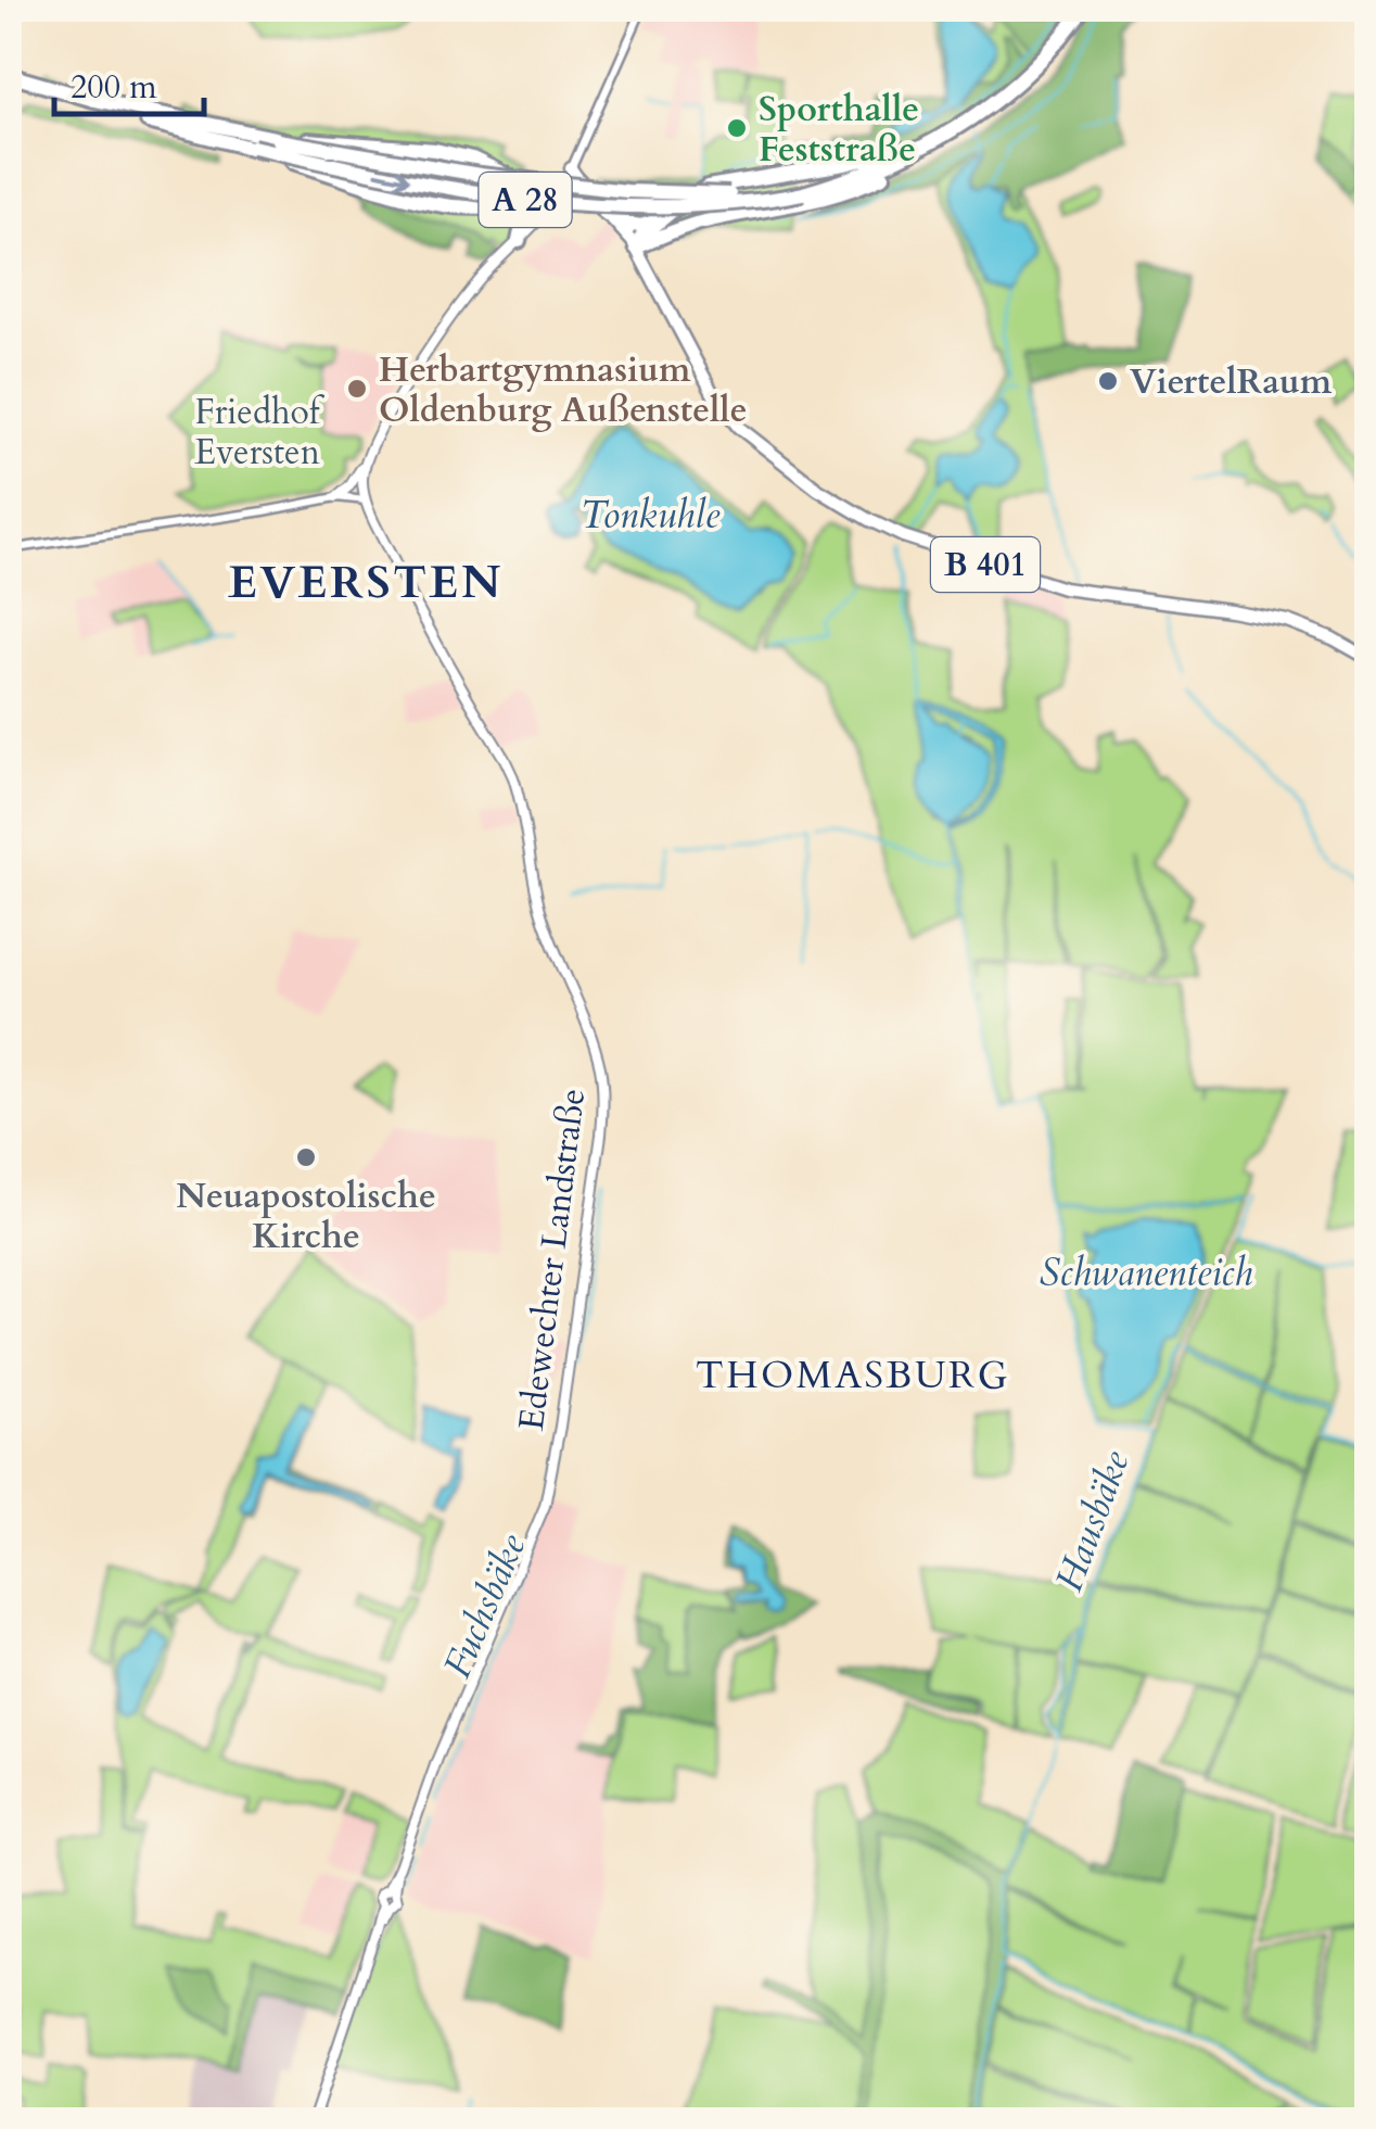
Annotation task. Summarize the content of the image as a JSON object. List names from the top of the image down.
{
  "streets": {
    "highway": ["A 28"],
    "main road": ["B 401", "Edewechter Landstraße"]
  },
  "districts": ["EVERSTEN", "THOMASBURG"],
  "water": [
    "Tonkuhle",
    "Schwanenteich",
    "Hausbäke",
    "Fuchsbäke"
  ],
  "parks": ["Friedhof Eversten"],
  "places": [
    "Sporthalle Feststraße",
    "ViertelRaum",
    "Herbartgymnasium Oldenburg Außenstelle",
    "Neuapostolische Kirche"
  ],
  "scale_bar": "200 m"
}
